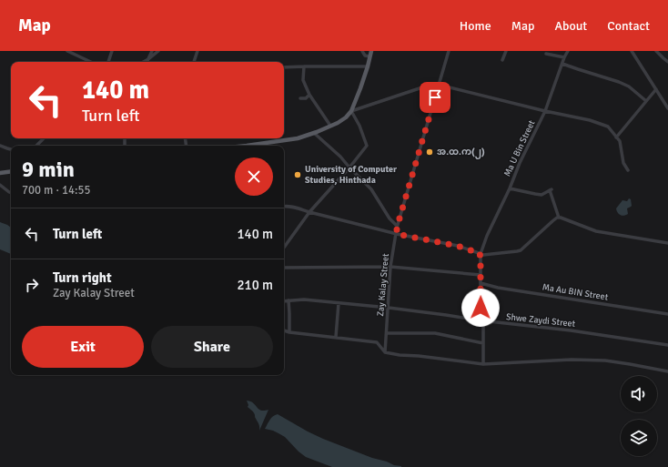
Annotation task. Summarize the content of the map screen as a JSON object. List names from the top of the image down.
{
  "streets": {
    "street": [
      "Ma U Bin Street",
      "Zay Kalay Street",
      "Ma Au BIN Street",
      "Shwe Zaydi Street"
    ]
  },
  "crossings": [
    ["Ma U Bin Street", "Ma Au BIN Street"],
    ["Ma U Bin Street", "Shwe Zaydi Street"],
    ["Zay Kalay Street", "Shwe Zaydi Street"]
  ],
  "places": ["အ.ထ.က(၂)", "University of Computer Studies, Hinthada"],
  "page": {
    "header": "Map",
    "nav": [
      "Home",
      "Map",
      "About",
      "Contact"
    ],
    "turn": ["140 m", "Turn left"],
    "heading": ["9 min", "700 m · 14:55"],
    "list": [
      {
        "name": "Turn left",
        "value": "140 m"
      },
      {
        "name": "Turn right",
        "note": "Zay Kalay Street",
        "value": "210 m"
      }
    ],
    "buttons": ["Exit", "Share"]
  }
}
